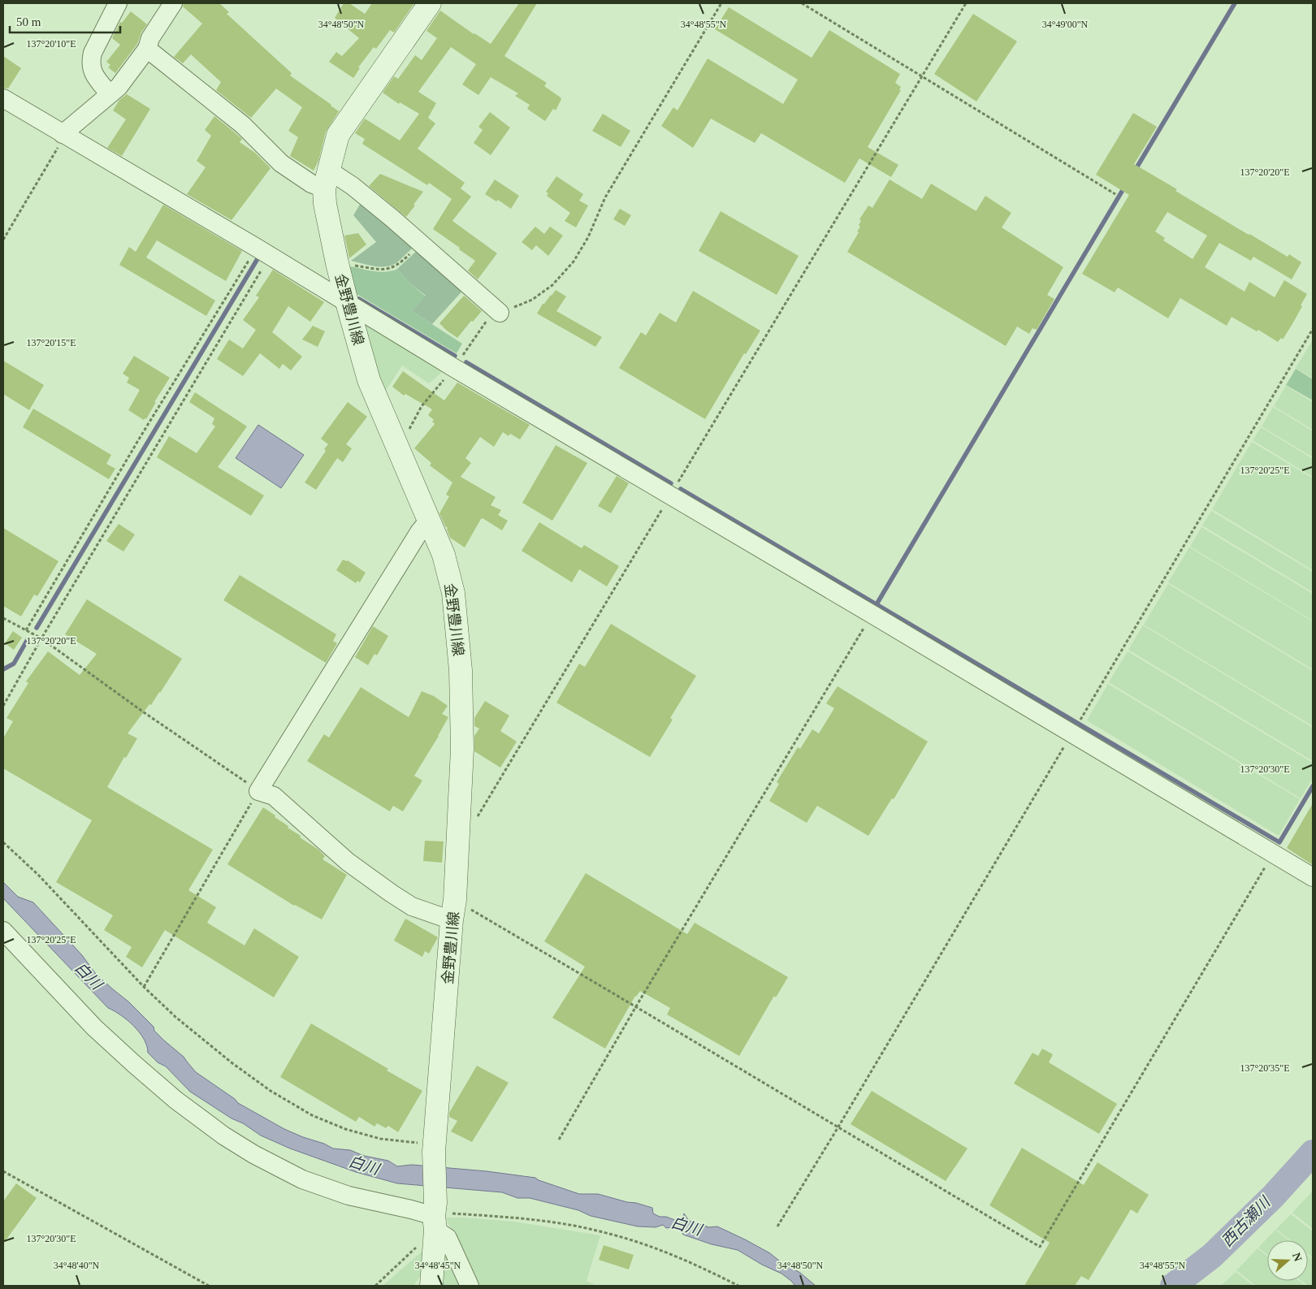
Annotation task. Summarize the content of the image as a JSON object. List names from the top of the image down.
{
  "streets": {
    "main road": ["金野豊川線"]
  },
  "water": ["白川", "西古瀬川"],
  "scale_bar": "50 m",
  "north": "right",
  "coordinates": [
    "34°48'50\"N",
    "34°48'55\"N",
    "34°49'00\"N",
    "137°20'10\"E",
    "137°20'20\"E",
    "137°20'15\"E",
    "137°20'25\"E",
    "137°20'30\"E",
    "137°20'35\"E",
    "34°48'40\"N",
    "34°48'45\"N"
  ]
}
